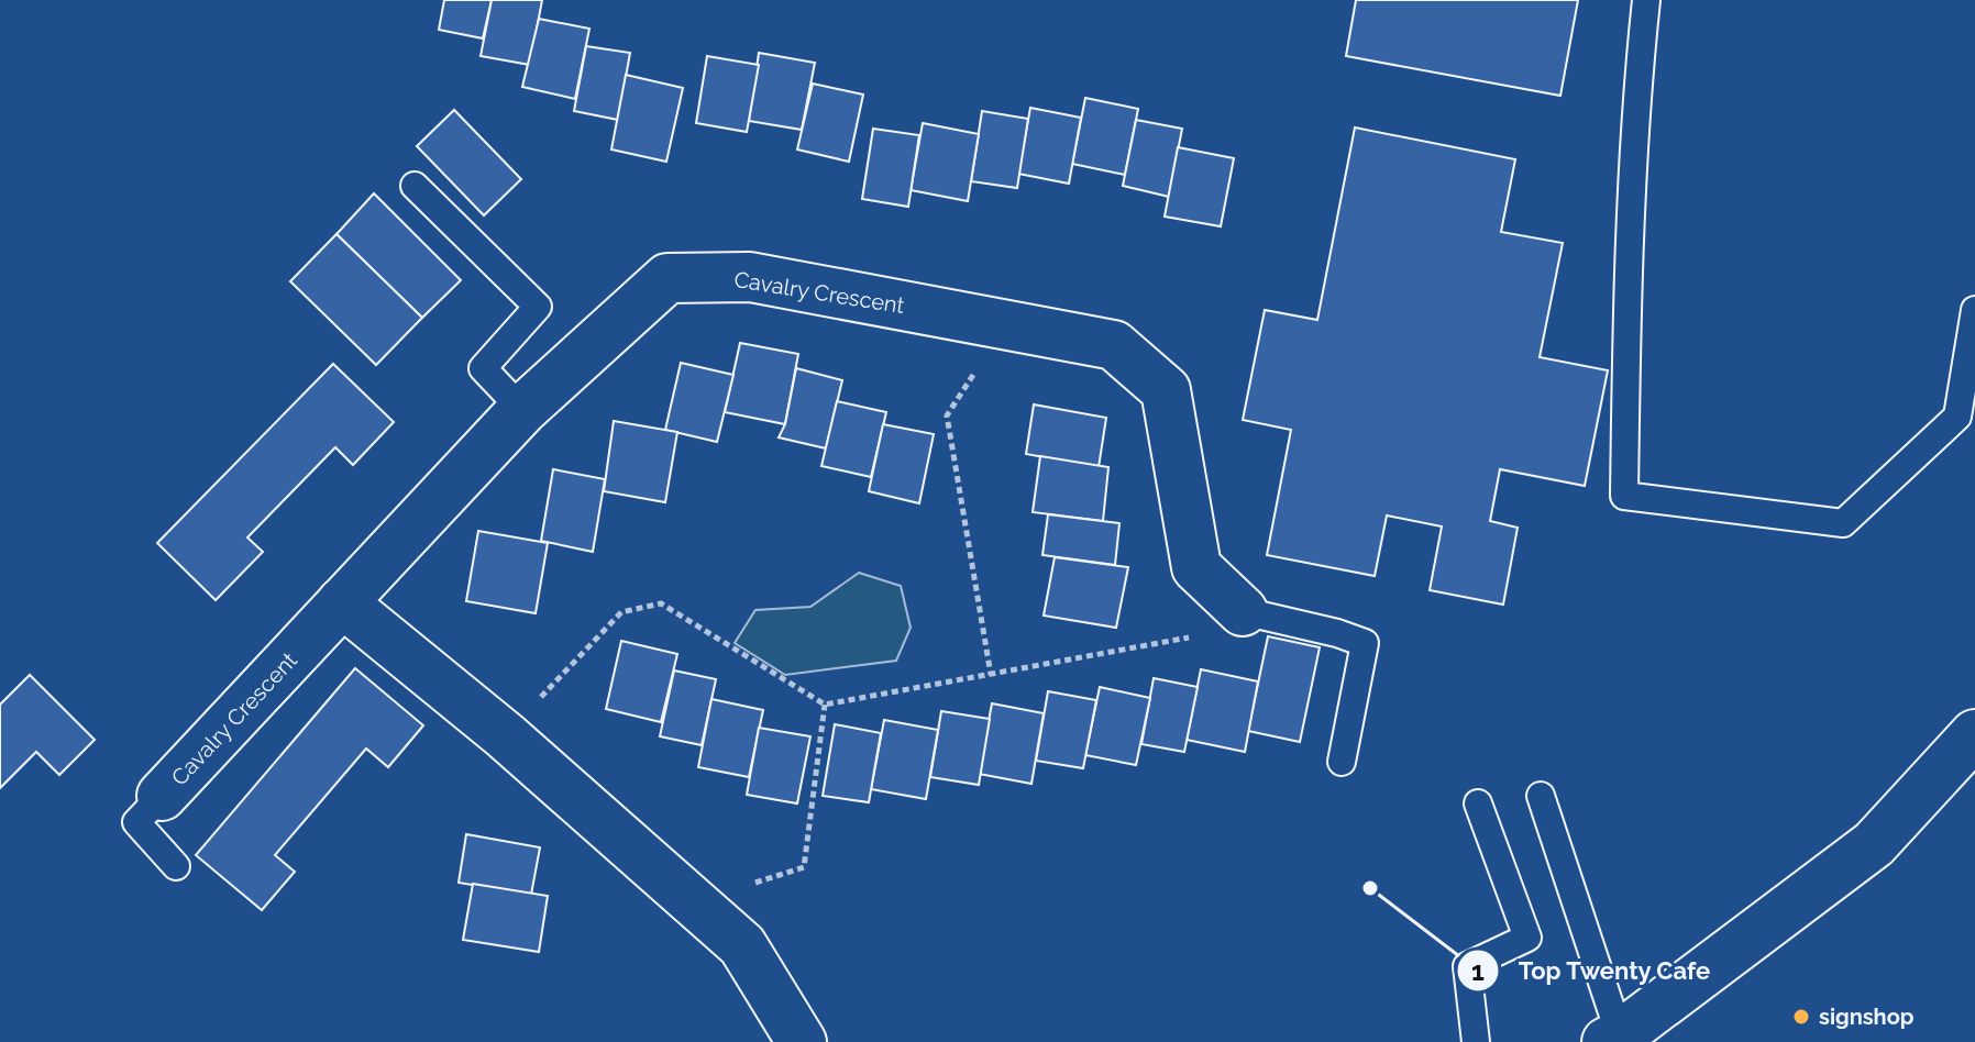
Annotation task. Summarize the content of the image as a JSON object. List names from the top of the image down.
{
  "streets": {
    "street": ["Cavalry Crescent"]
  },
  "places": ["Top Twenty Cafe", "signshop"]
}
